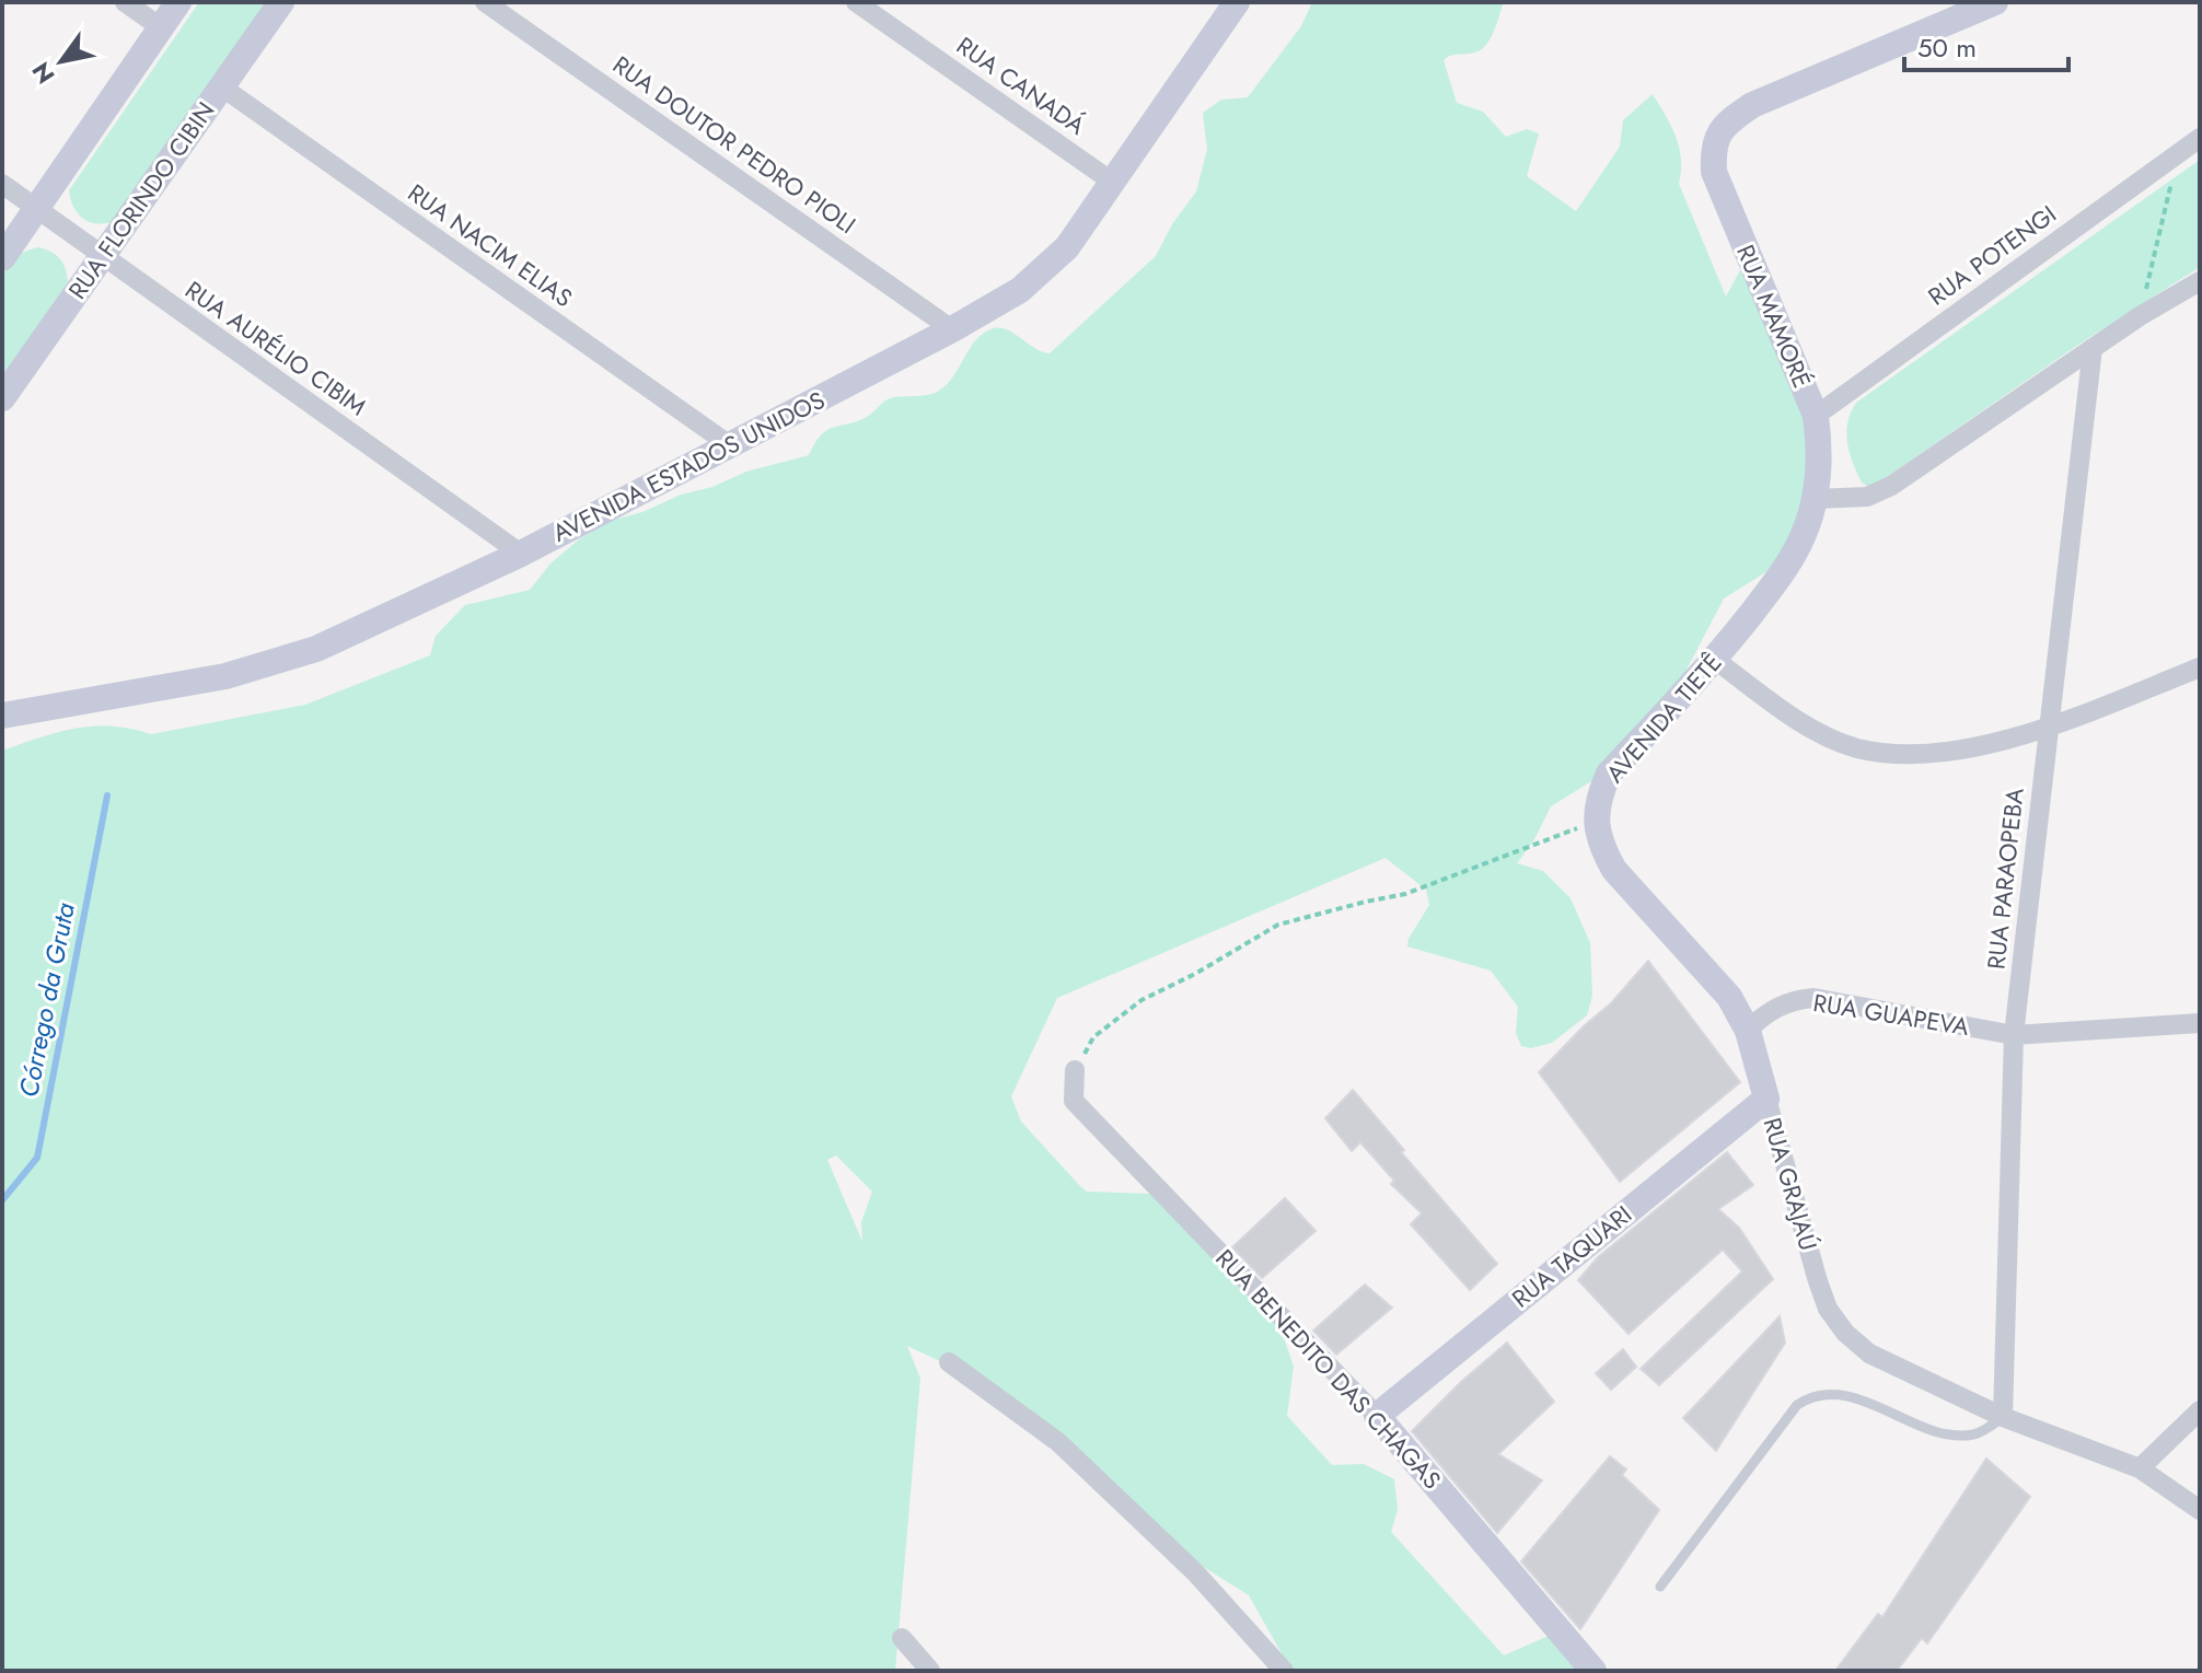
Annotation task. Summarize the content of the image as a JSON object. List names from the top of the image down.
{
  "streets": {
    "street": [
      "RUA CANADÁ",
      "RUA DOUTOR PEDRO PIOLI",
      "RUA FLORINDO CIBIN",
      "RUA NACIM ELIAS",
      "RUA POTENGI",
      "RUA MAMORÉ",
      "RUA AURÉLIO CIBIM",
      "AVENIDA ESTADOS UNIDOS",
      "AVENIDA TIETÊ",
      "RUA PARAOPEBA",
      "RUA GUAPEVA",
      "RUA GRAJAÚ",
      "RUA TAQUARI",
      "RUA BENEDITO DAS CHAGAS"
    ]
  },
  "crossings": [
    ["RUA CANADÁ", "AVENIDA ESTADOS UNIDOS"],
    ["RUA DOUTOR PEDRO PIOLI", "AVENIDA ESTADOS UNIDOS"],
    ["RUA FLORINDO CIBIN", "RUA NACIM ELIAS"],
    ["RUA FLORINDO CIBIN", "RUA AURÉLIO CIBIM"],
    ["RUA NACIM ELIAS", "AVENIDA ESTADOS UNIDOS"],
    ["RUA POTENGI", "RUA MAMORÉ"],
    ["RUA MAMORÉ", "AVENIDA TIETÊ"],
    ["RUA AURÉLIO CIBIM", "AVENIDA ESTADOS UNIDOS"],
    ["RUA PARAOPEBA", "RUA GUAPEVA"],
    ["RUA PARAOPEBA", "RUA GRAJAÚ"],
    ["RUA GUAPEVA", "RUA GRAJAÚ"],
    ["RUA GRAJAÚ", "RUA TAQUARI"],
    ["RUA TAQUARI", "RUA BENEDITO DAS CHAGAS"]
  ],
  "water": ["Córrego da Gruta"],
  "scale_bar": "50 m",
  "north": "bottom left"
}
